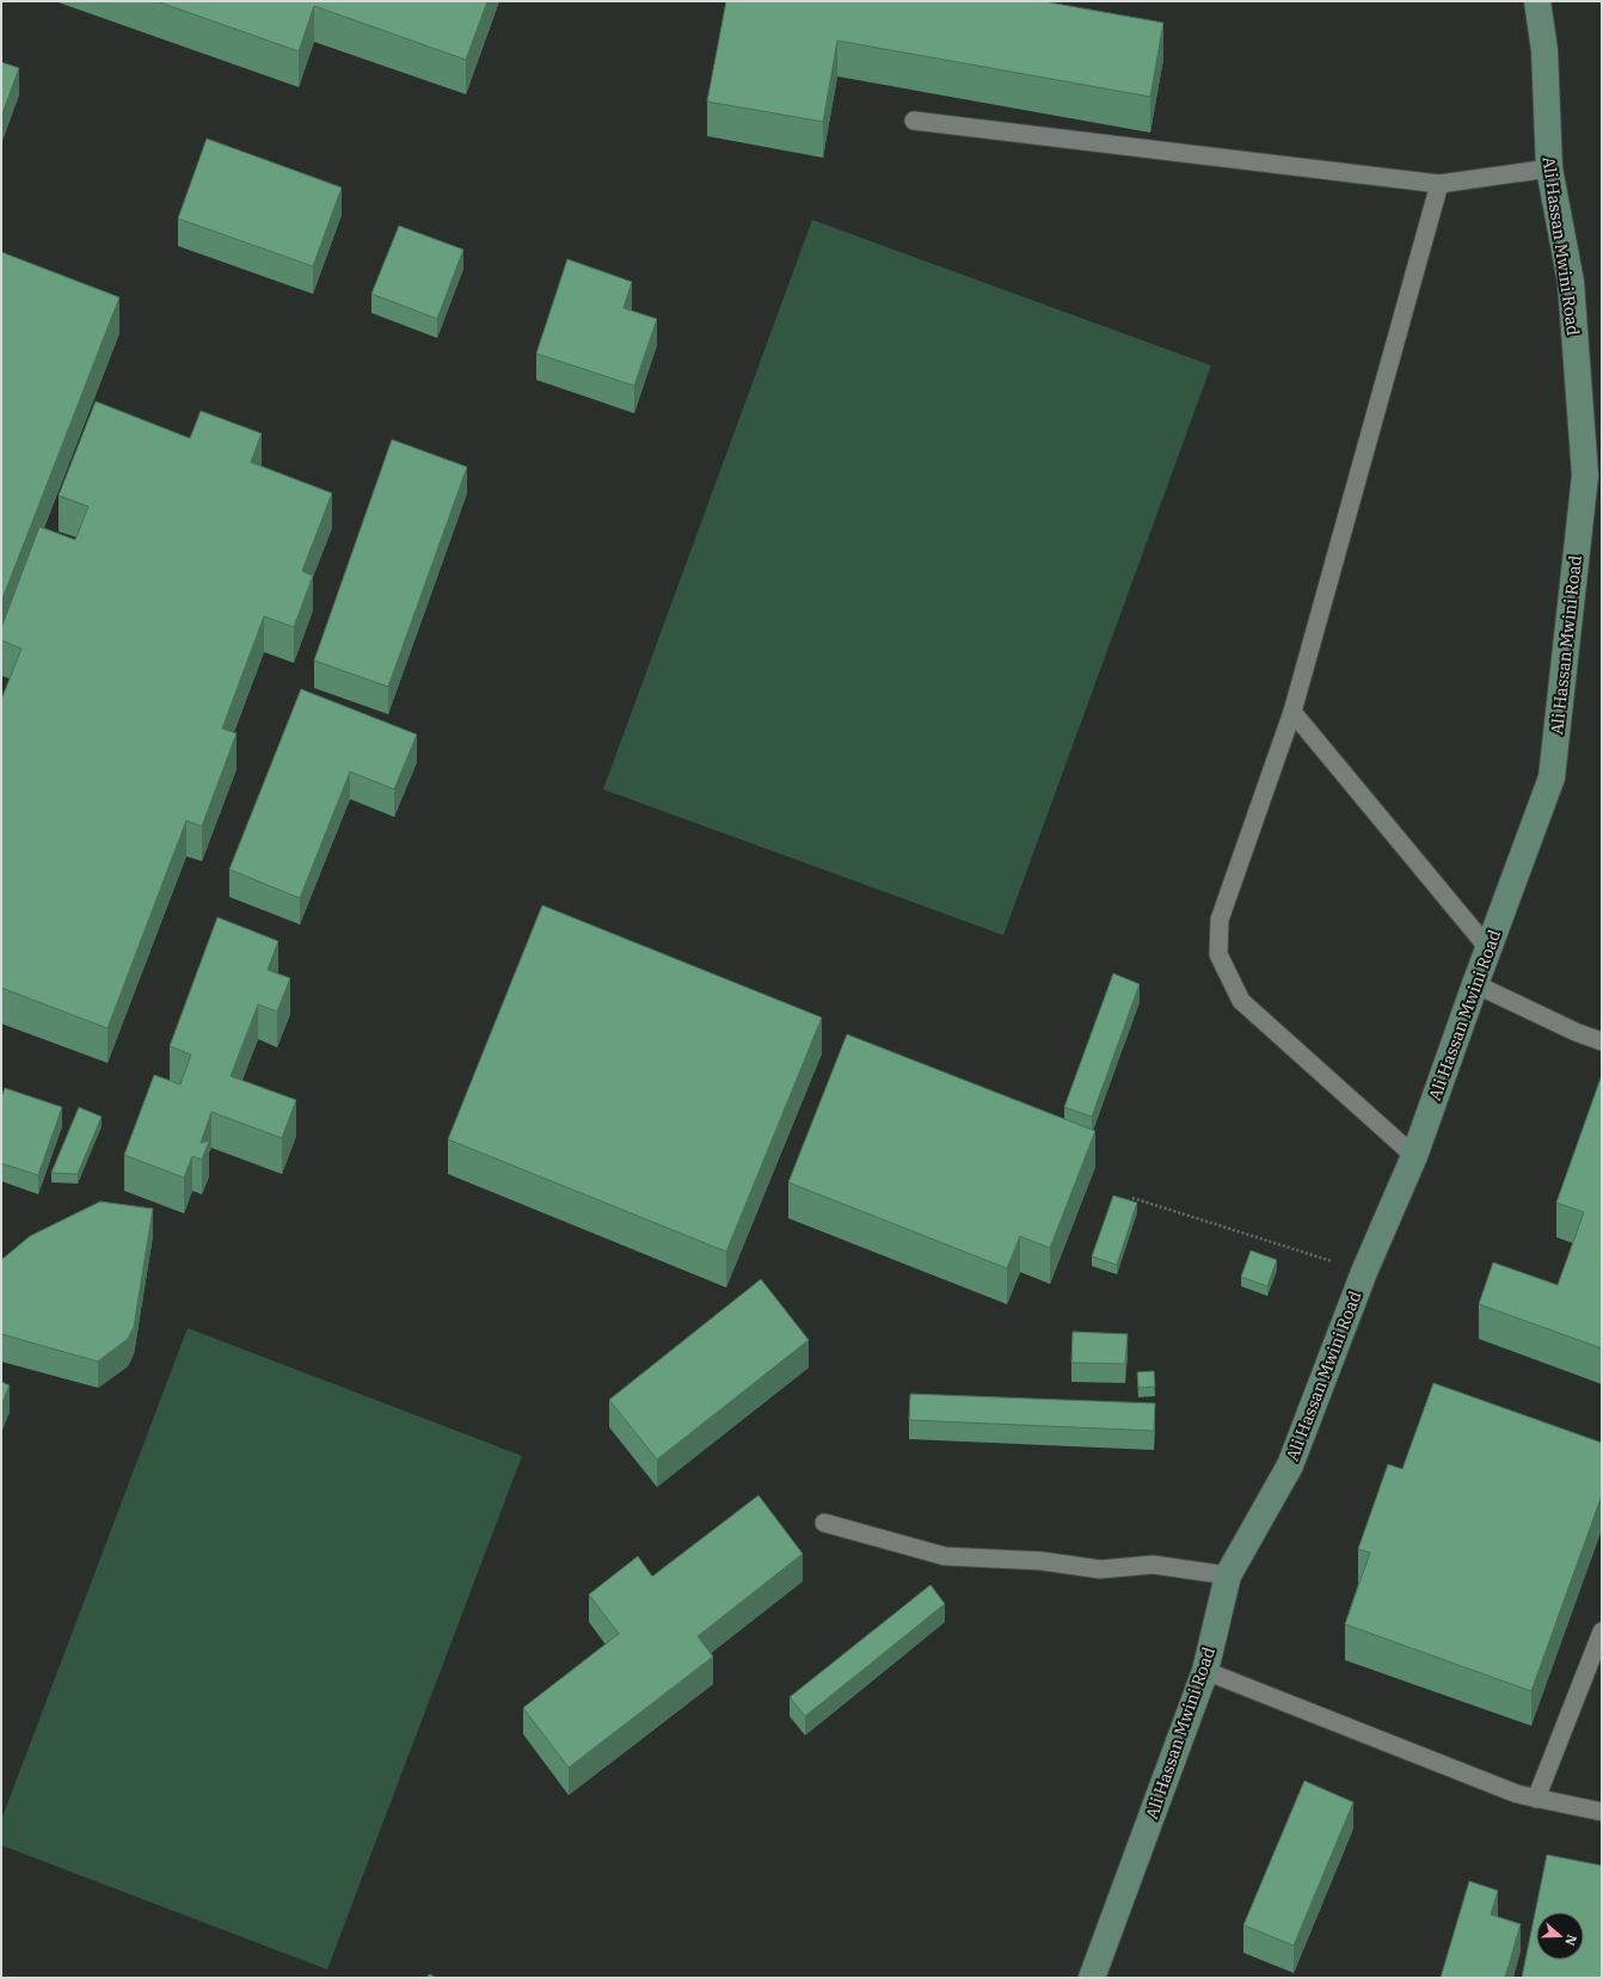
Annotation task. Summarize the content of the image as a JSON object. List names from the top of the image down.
{
  "streets": {
    "main road": ["Ali Hassan Mwini Road"]
  },
  "north": "right"
}
